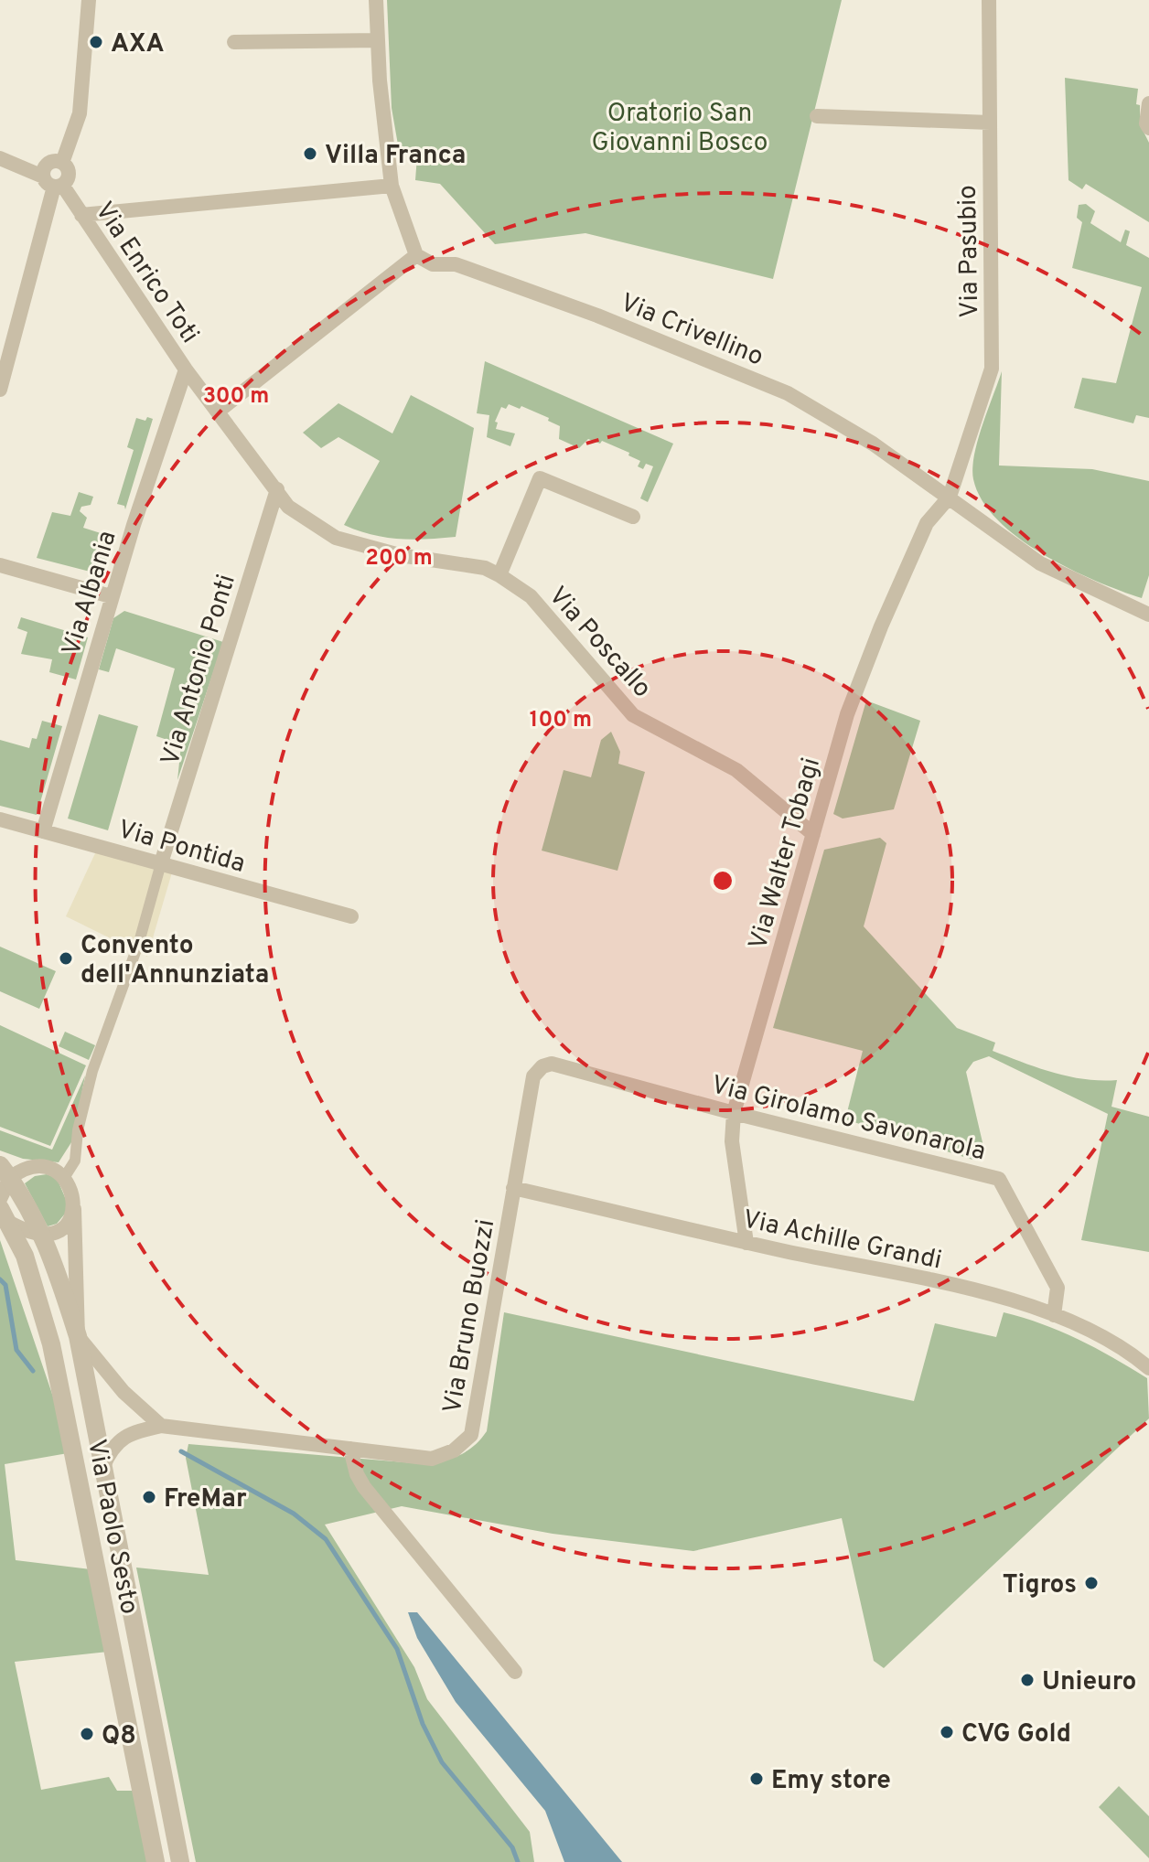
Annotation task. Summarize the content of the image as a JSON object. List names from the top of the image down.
{
  "streets": {
    "street": [
      "Via Pasubio",
      "Via Enrico Toti",
      "Via Crivellino",
      "Via Albania",
      "Via Poscallo",
      "Via Antonio Ponti",
      "Via Pontida",
      "Via Walter Tobagi",
      "Via Girolamo Savonarola",
      "Via Achille Grandi",
      "Via Bruno Buozzi",
      "Via Paolo Sesto"
    ]
  },
  "crossings": [
    ["Via Pasubio", "Via Crivellino"],
    ["Via Pasubio", "Via Walter Tobagi"],
    ["Via Enrico Toti", "Via Albania"],
    ["Via Enrico Toti", "Via Poscallo"],
    ["Via Enrico Toti", "Via Antonio Ponti"],
    ["Via Crivellino", "Via Walter Tobagi"],
    ["Via Albania", "Via Pontida"],
    ["Via Poscallo", "Via Antonio Ponti"],
    ["Via Poscallo", "Via Walter Tobagi"],
    ["Via Antonio Ponti", "Via Pontida"],
    ["Via Walter Tobagi", "Via Girolamo Savonarola"],
    ["Via Walter Tobagi", "Via Achille Grandi"],
    ["Via Girolamo Savonarola", "Via Achille Grandi"],
    ["Via Girolamo Savonarola", "Via Bruno Buozzi"],
    ["Via Achille Grandi", "Via Bruno Buozzi"],
    ["Via Bruno Buozzi", "Via Paolo Sesto"]
  ],
  "parks": ["Oratorio San Giovanni Bosco"],
  "places": [
    "AXA",
    "Villa Franca",
    "Convento dell'Annunziata",
    "FreMar",
    "Tigros",
    "Unieuro",
    "CVG Gold",
    "Q8",
    "Emy store"
  ],
  "rings": ["300 m", "200 m", "100 m"]
}
